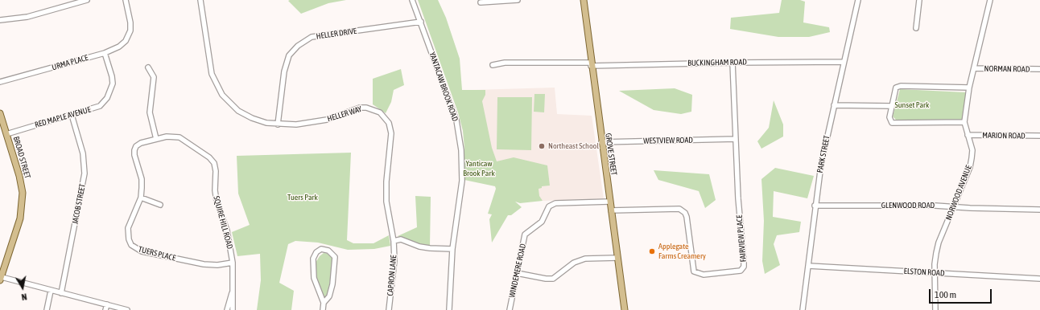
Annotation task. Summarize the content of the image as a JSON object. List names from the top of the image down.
{
  "streets": {
    "main road": ["GROVE STREET", "BROAD STREET"],
    "street": [
      "HELLER DRIVE",
      "URMA PLACE",
      "BUCKINGHAM ROAD",
      "NORMAN ROAD",
      "YANTACAW BROOK ROAD",
      "HELLER WAY",
      "RED MAPLE AVENUE",
      "MARION ROAD",
      "WESTVIEW ROAD",
      "PARK STREET",
      "NORWOOD AVENUE",
      "JACOB STREET",
      "GLENWOOD ROAD",
      "SQUIRE HILL ROAD",
      "FAIRVIEW PLACE",
      "TUERS PLACE",
      "WINDEMERE ROAD",
      "ELSTON ROAD",
      "CAPRON LANE"
    ]
  },
  "crossings": [
    ["HELLER DRIVE", "YANTACAW BROOK ROAD"],
    ["HELLER DRIVE", "HELLER WAY"],
    ["URMA PLACE", "RED MAPLE AVENUE"],
    ["BUCKINGHAM ROAD", "GROVE STREET"],
    ["BUCKINGHAM ROAD", "PARK STREET"],
    ["BUCKINGHAM ROAD", "FAIRVIEW PLACE"],
    ["NORMAN ROAD", "NORWOOD AVENUE"],
    ["HELLER WAY", "CAPRON LANE"],
    ["RED MAPLE AVENUE", "BROAD STREET"],
    ["RED MAPLE AVENUE", "JACOB STREET"],
    ["MARION ROAD", "NORWOOD AVENUE"],
    ["WESTVIEW ROAD", "GROVE STREET"],
    ["WESTVIEW ROAD", "FAIRVIEW PLACE"],
    ["GROVE STREET", "FAIRVIEW PLACE"],
    ["GROVE STREET", "WINDEMERE ROAD"],
    ["PARK STREET", "GLENWOOD ROAD"],
    ["PARK STREET", "ELSTON ROAD"],
    ["NORWOOD AVENUE", "GLENWOOD ROAD"],
    ["NORWOOD AVENUE", "ELSTON ROAD"],
    ["SQUIRE HILL ROAD", "TUERS PLACE"]
  ],
  "parks": ["Sunset Park", "Yanticaw Brook Park", "Tuers Park"],
  "places": ["Northeast School", "Applegate Farms Creamery"],
  "scale_bar": "100 m",
  "north": "bottom"
}
